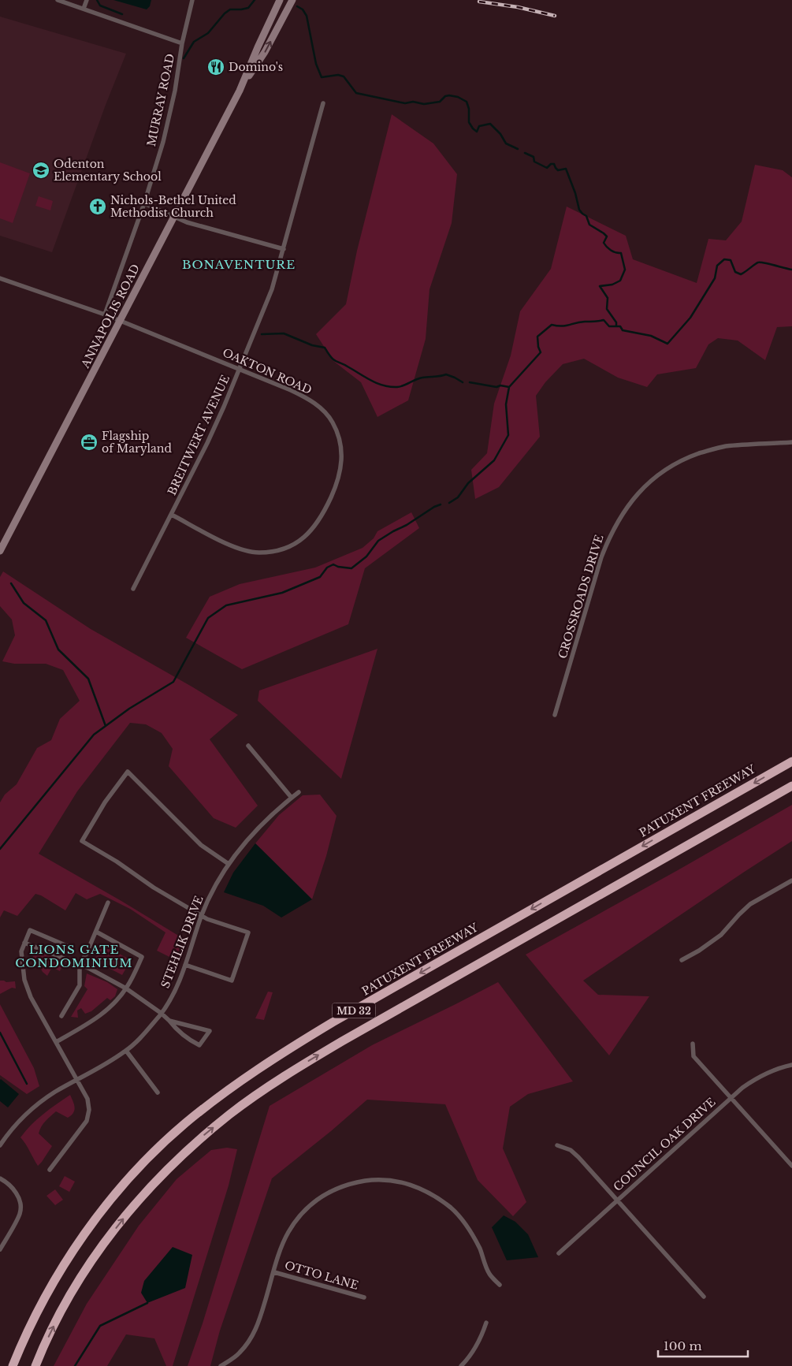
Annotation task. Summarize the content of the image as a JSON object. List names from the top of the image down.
{
  "streets": {
    "highway": ["PATUXENT FREEWAY", "MD 32"],
    "main road": ["ANNAPOLIS ROAD"],
    "street": [
      "MURRAY ROAD",
      "OAKTON ROAD",
      "BREITWERT AVENUE",
      "CROSSROADS DRIVE",
      "STEHLIK DRIVE",
      "COUNCIL OAK DRIVE",
      "OTTO LANE"
    ]
  },
  "crossings": [
    ["MURRAY ROAD", "OAKTON ROAD"],
    ["ANNAPOLIS ROAD", "OAKTON ROAD"],
    ["OAKTON ROAD", "BREITWERT AVENUE"]
  ],
  "districts": ["BONAVENTURE", "LIONS GATE CONDOMINIUM"],
  "places": {
    "restaurant": ["Domino's"],
    "school or university": ["Odenton Elementary School"],
    "church": ["Nichols-Bethel United Methodist Church"],
    "office": ["Flagship of Maryland"]
  },
  "scale_bar": "100 m"
}
